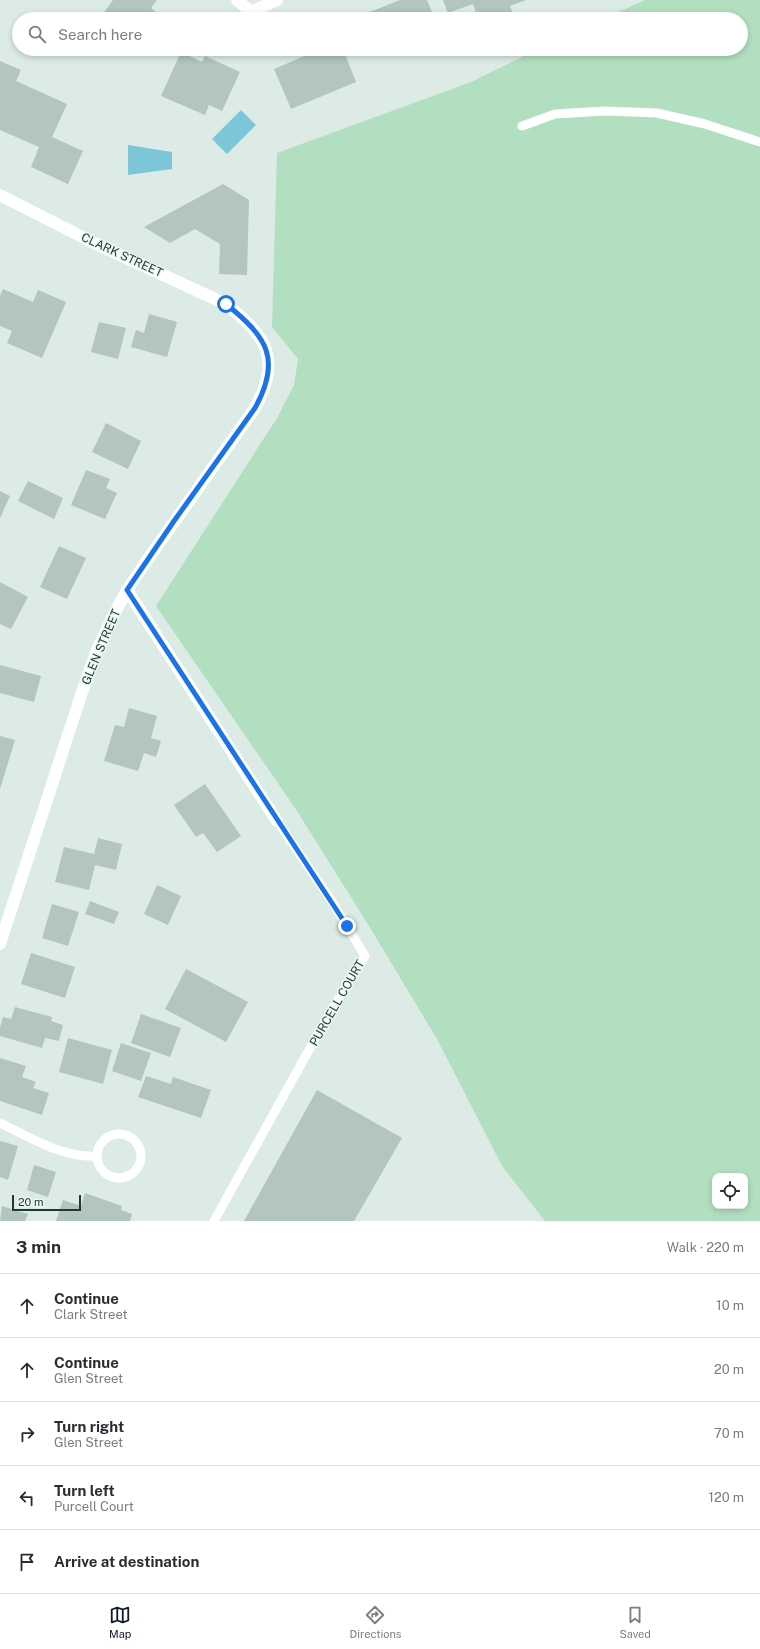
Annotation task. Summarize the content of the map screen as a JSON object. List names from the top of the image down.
{
  "streets": {
    "street": ["CLARK STREET", "GLEN STREET", "PURCELL COURT"]
  },
  "crossings": [
    ["CLARK STREET", "GLEN STREET"],
    ["GLEN STREET", "PURCELL COURT"]
  ],
  "scale_bar": "20 m",
  "page": {
    "search": "Search here",
    "scale": "20 m",
    "heading": ["3 min", "Walk · 220 m"],
    "list": [
      ["Continue", "Clark Street", "10 m"],
      ["Continue", "Glen Street", "20 m"],
      ["Turn right", "Glen Street", "70 m"],
      ["Turn left", "Purcell Court", "120 m"],
      "Arrive at destination"
    ],
    "nav": ["Map", "Directions", "Saved"]
  }
}
